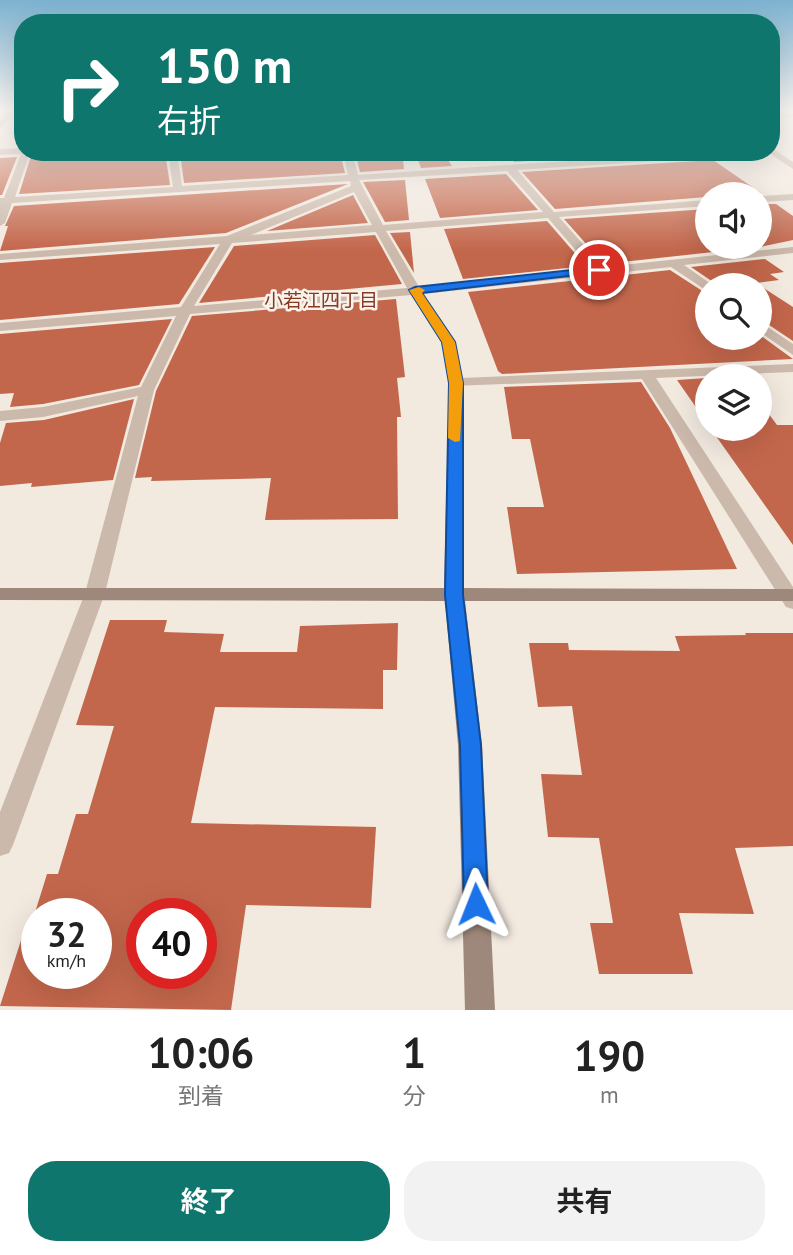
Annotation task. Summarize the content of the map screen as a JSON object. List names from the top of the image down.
{
  "districts": ["小若江四丁目"],
  "page": {
    "turn": ["150 m", "右折"],
    "speed": "32 km/h",
    "limit": "40",
    "eta": [
      "10:06",
      "到着",
      "1",
      "分",
      "190",
      "m"
    ],
    "buttons": ["終了", "共有"]
  }
}
